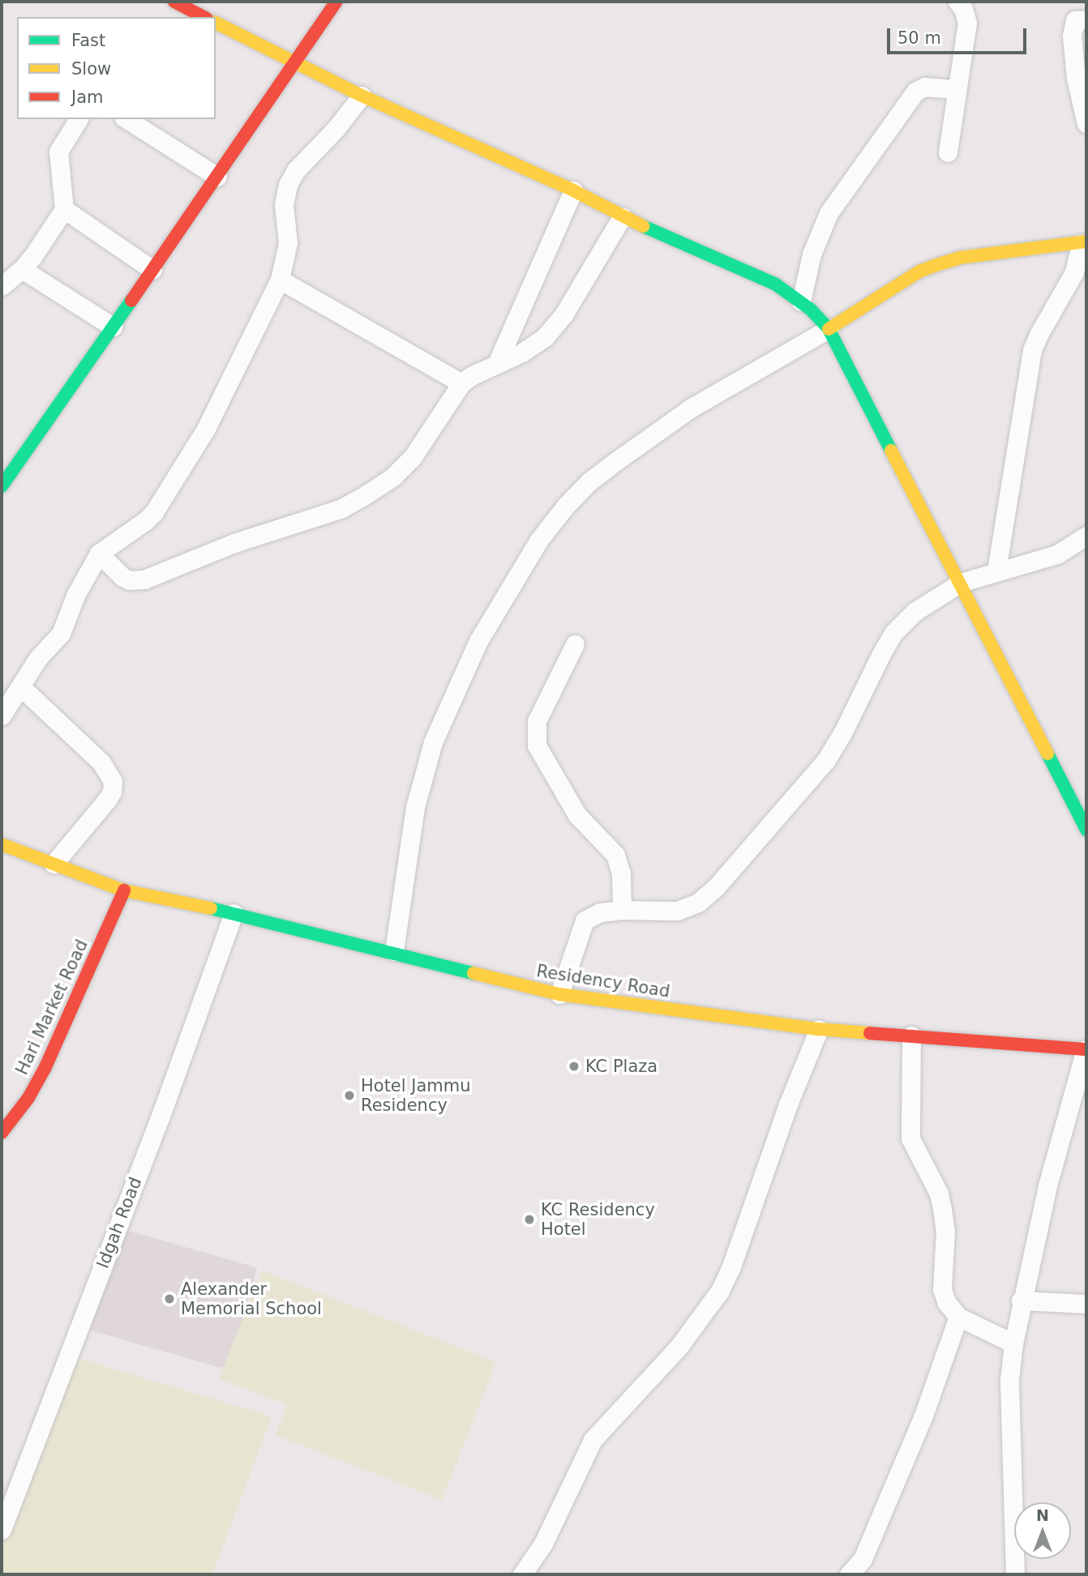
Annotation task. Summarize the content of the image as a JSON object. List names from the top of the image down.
{
  "streets": {
    "street": ["Residency Road", "Hari Market Road", "Idgah Road"]
  },
  "crossings": [
    ["Residency Road", "Hari Market Road"],
    ["Residency Road", "Idgah Road"]
  ],
  "places": [
    "KC Plaza",
    "Hotel Jammu Residency",
    "KC Residency Hotel",
    "Alexander Memorial School"
  ],
  "legend": ["Fast", "Slow", "Jam"],
  "scale_bar": "50 m",
  "north": "top"
}
